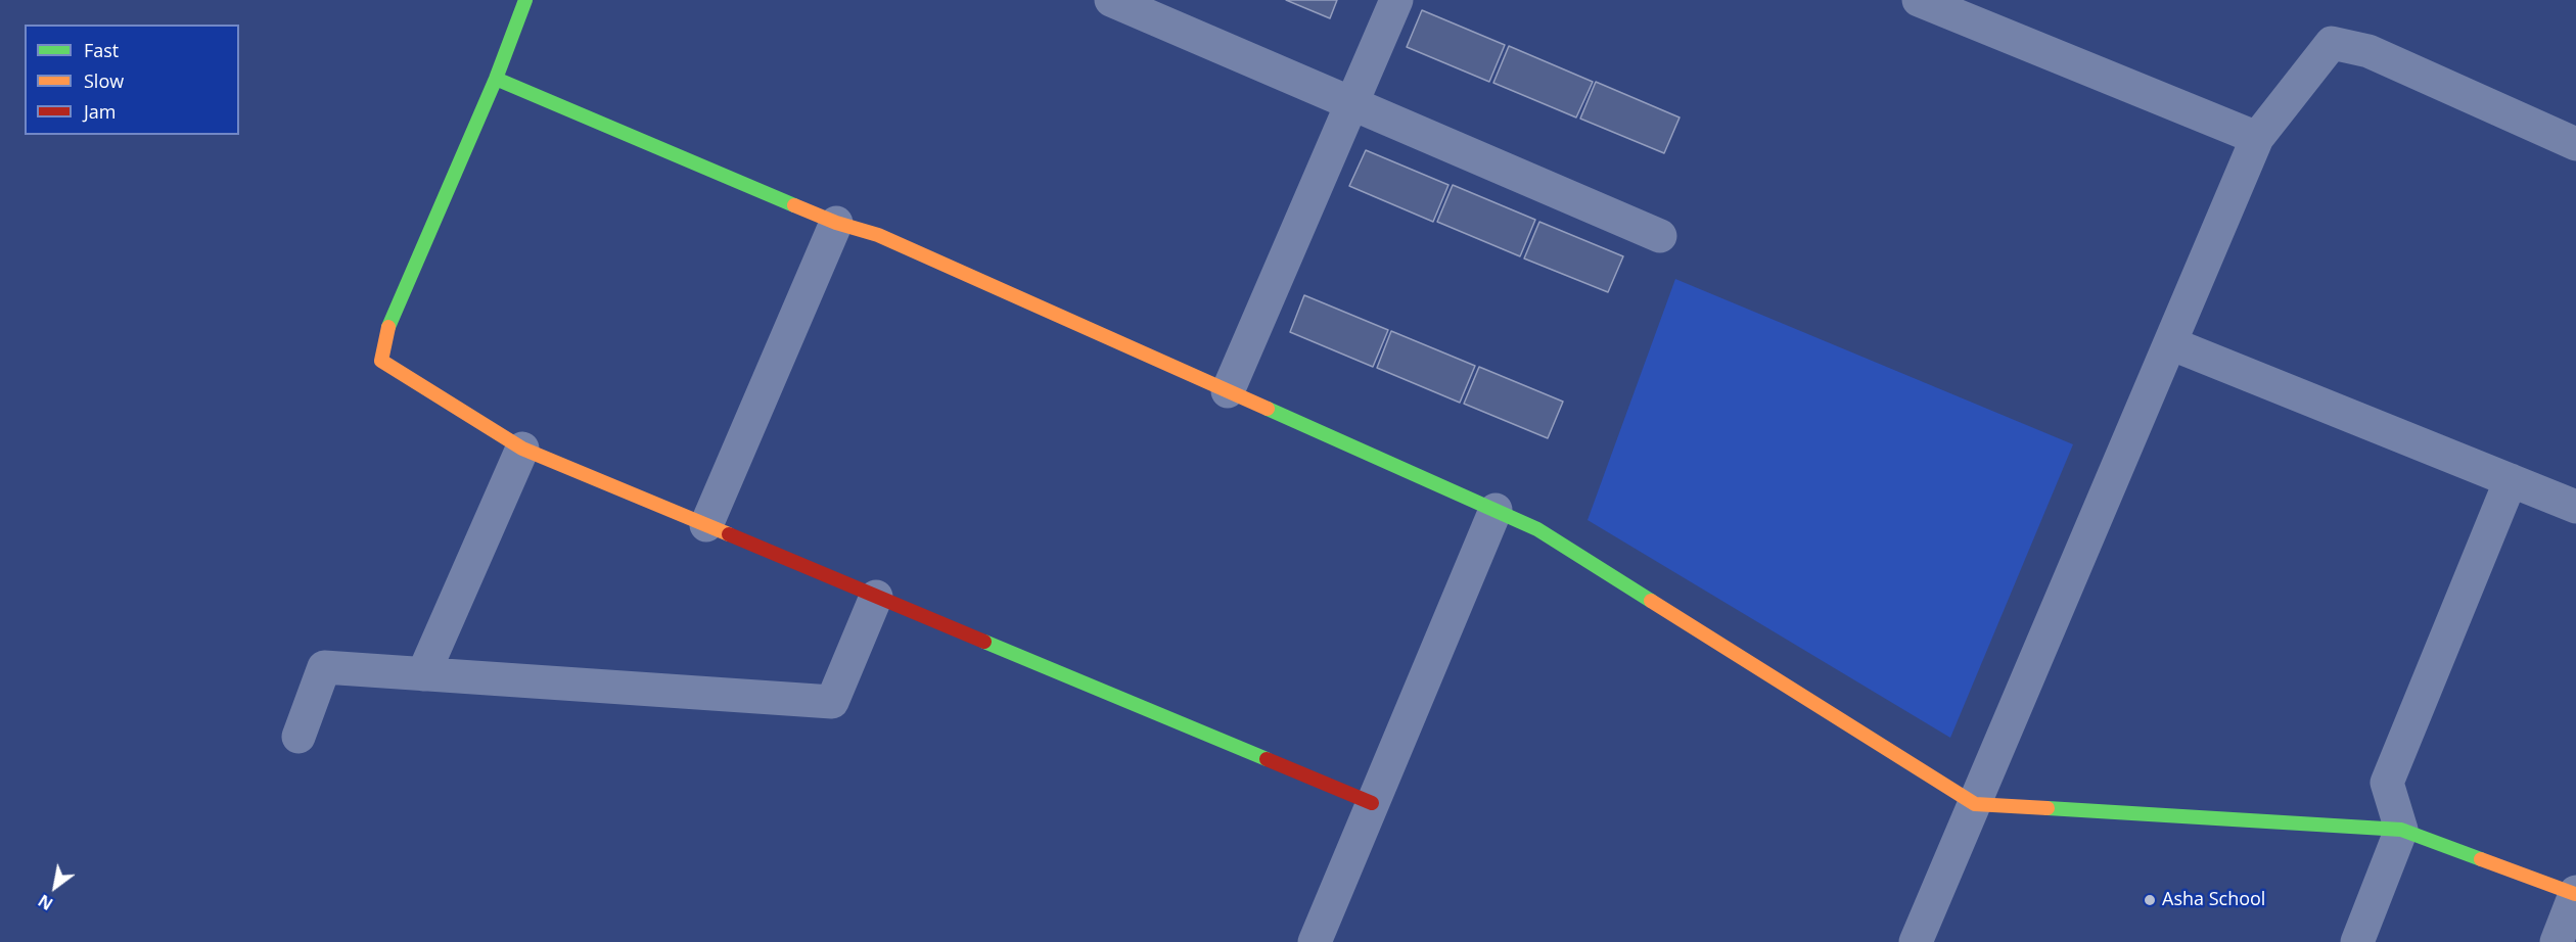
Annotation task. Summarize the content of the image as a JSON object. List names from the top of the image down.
{
  "places": ["Asha School"],
  "legend": ["Fast", "Slow", "Jam"],
  "north": "bottom left"
}
